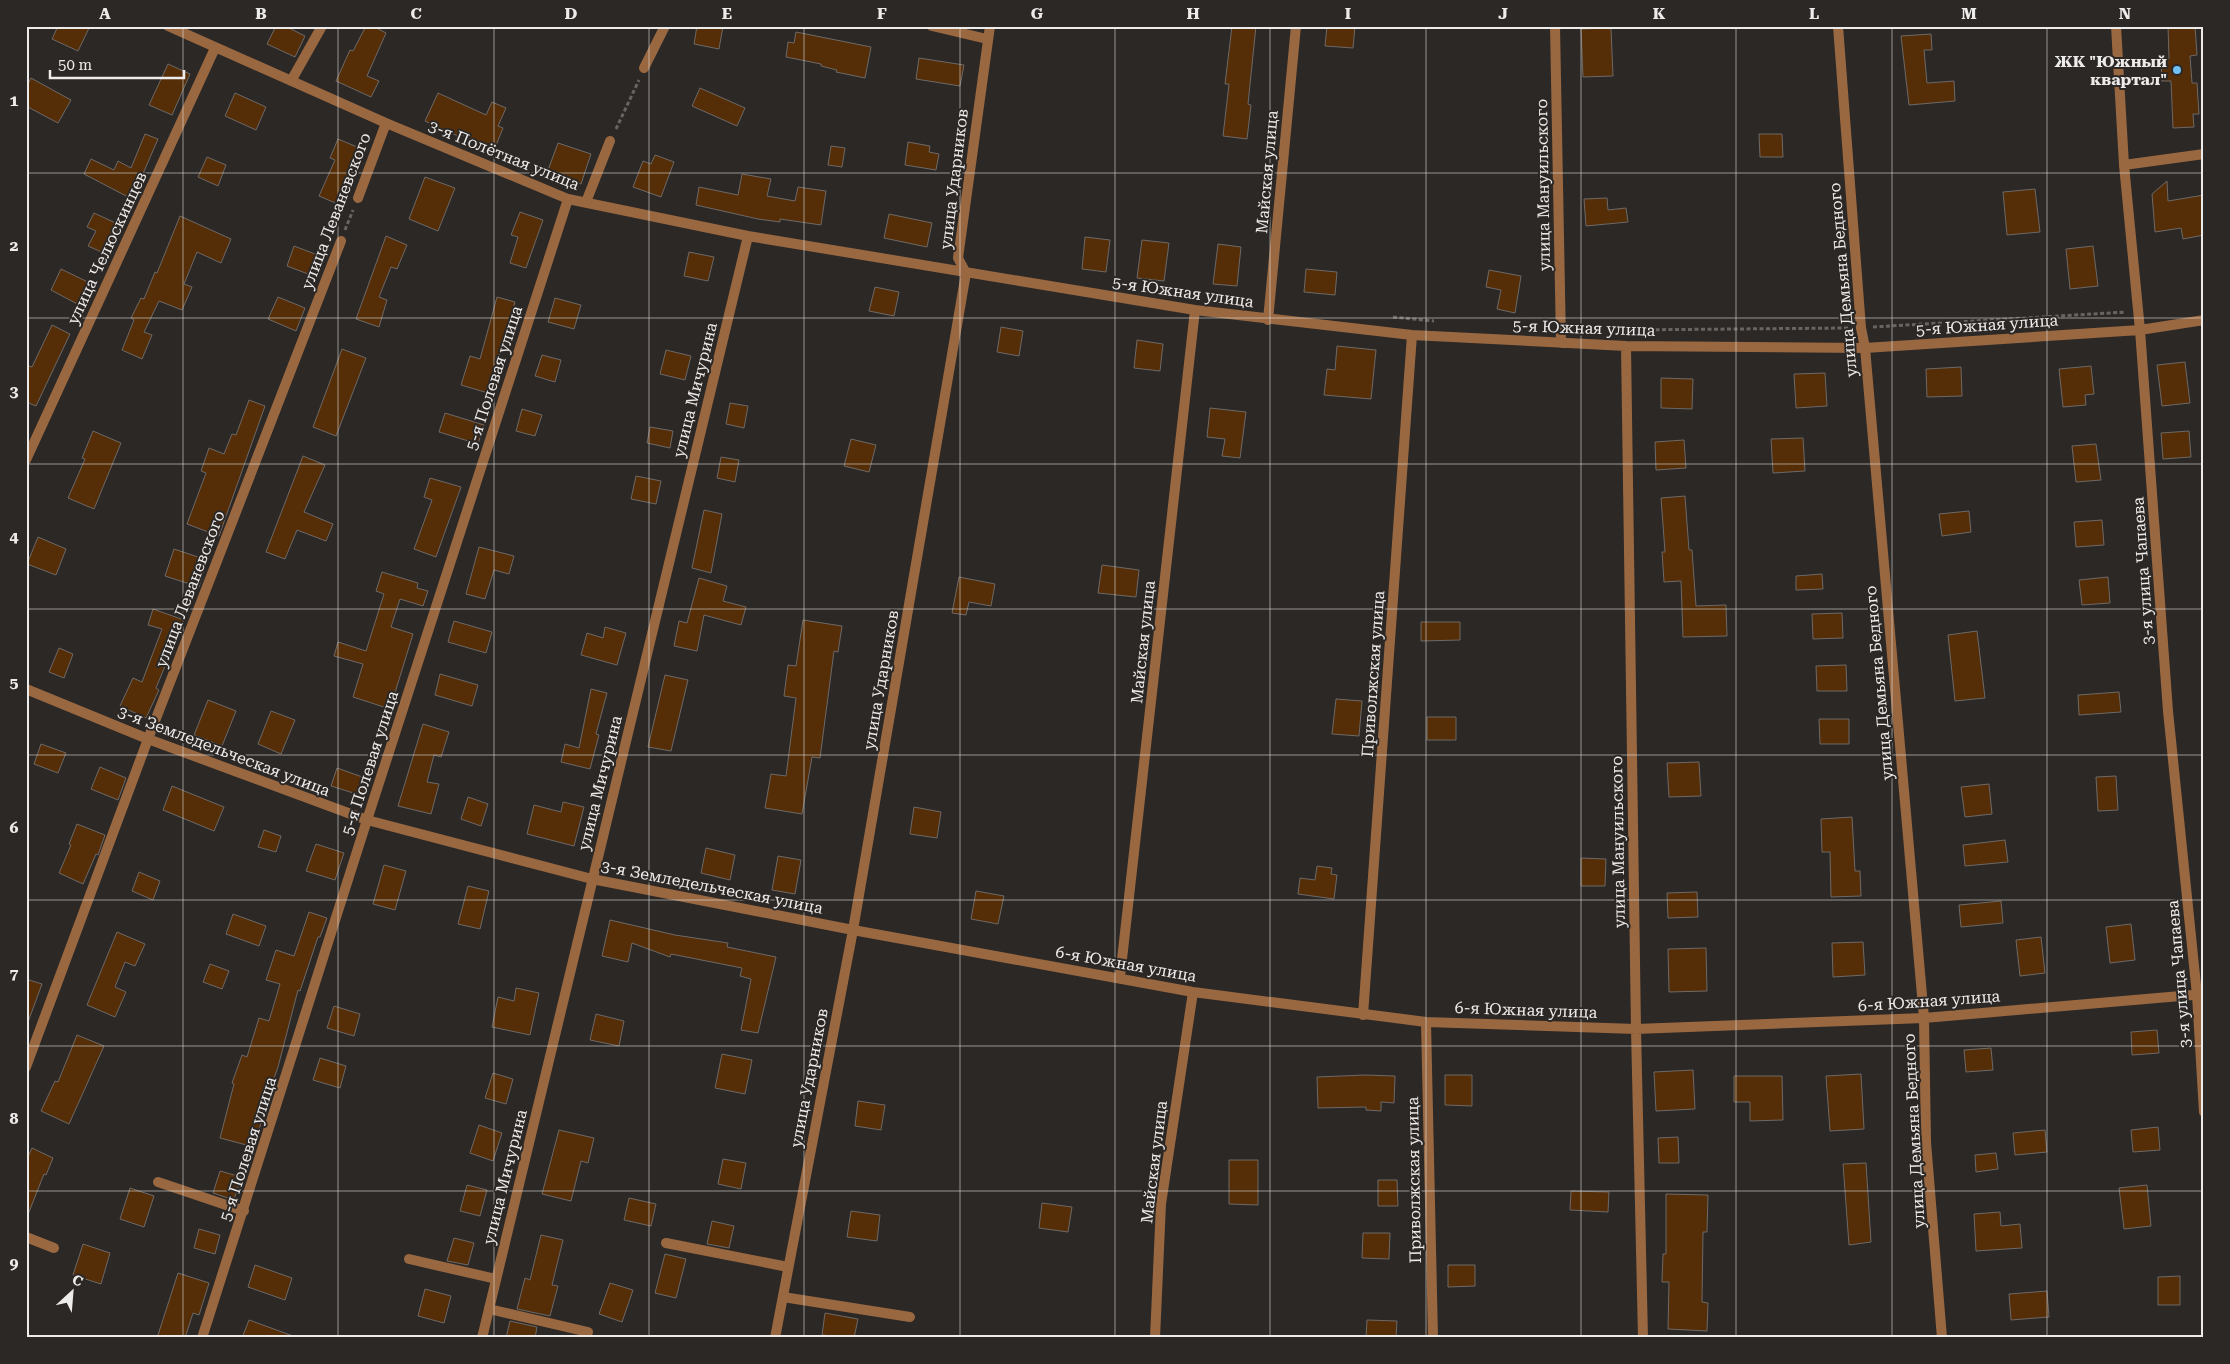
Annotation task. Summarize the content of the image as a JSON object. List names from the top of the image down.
{
  "streets": {
    "street": [
      "3-я Полётная улица",
      "Майская улица",
      "улица Ударников",
      "улица Мануильского",
      "улица Леваневского",
      "улица Челюскинцев",
      "улица Демьяна Бедного",
      "5-я Южная улица",
      "5-я Полевая улица",
      "улица Мичурина",
      "3-я улица Чапаева",
      "Приволжская улица",
      "3-я Земледельческая улица",
      "6-я Южная улица"
    ]
  },
  "crossings": [
    ["3-я Полётная улица", "улица Ударников"],
    ["3-я Полётная улица", "улица Леваневского"],
    ["3-я Полётная улица", "улица Челюскинцев"],
    ["3-я Полётная улица", "5-я Южная улица"],
    ["3-я Полётная улица", "5-я Полевая улица"],
    ["3-я Полётная улица", "улица Мичурина"],
    ["Майская улица", "5-я Южная улица"],
    ["Майская улица", "6-я Южная улица"],
    ["улица Ударников", "5-я Южная улица"],
    ["улица Ударников", "3-я Земледельческая улица"],
    ["улица Ударников", "6-я Южная улица"],
    ["улица Мануильского", "5-я Южная улица"],
    ["улица Мануильского", "6-я Южная улица"],
    ["улица Леваневского", "3-я Земледельческая улица"],
    ["улица Демьяна Бедного", "5-я Южная улица"],
    ["улица Демьяна Бедного", "6-я Южная улица"],
    ["5-я Южная улица", "3-я улица Чапаева"],
    ["5-я Южная улица", "Приволжская улица"],
    ["5-я Полевая улица", "3-я Земледельческая улица"],
    ["улица Мичурина", "3-я Земледельческая улица"],
    ["3-я улица Чапаева", "6-я Южная улица"],
    ["Приволжская улица", "6-я Южная улица"],
    ["3-я Земледельческая улица", "6-я Южная улица"]
  ],
  "places": ["ЖК \"Южный квартал\""],
  "scale_bar": "50 m",
  "north": "top right",
  "grid": {
    "columns": [
      "A",
      "B",
      "C",
      "D",
      "E",
      "F",
      "G",
      "H",
      "I",
      "J",
      "K",
      "L",
      "M",
      "N"
    ],
    "rows": [
      "1",
      "2",
      "3",
      "4",
      "5",
      "6",
      "7",
      "8",
      "9"
    ]
  }
}
